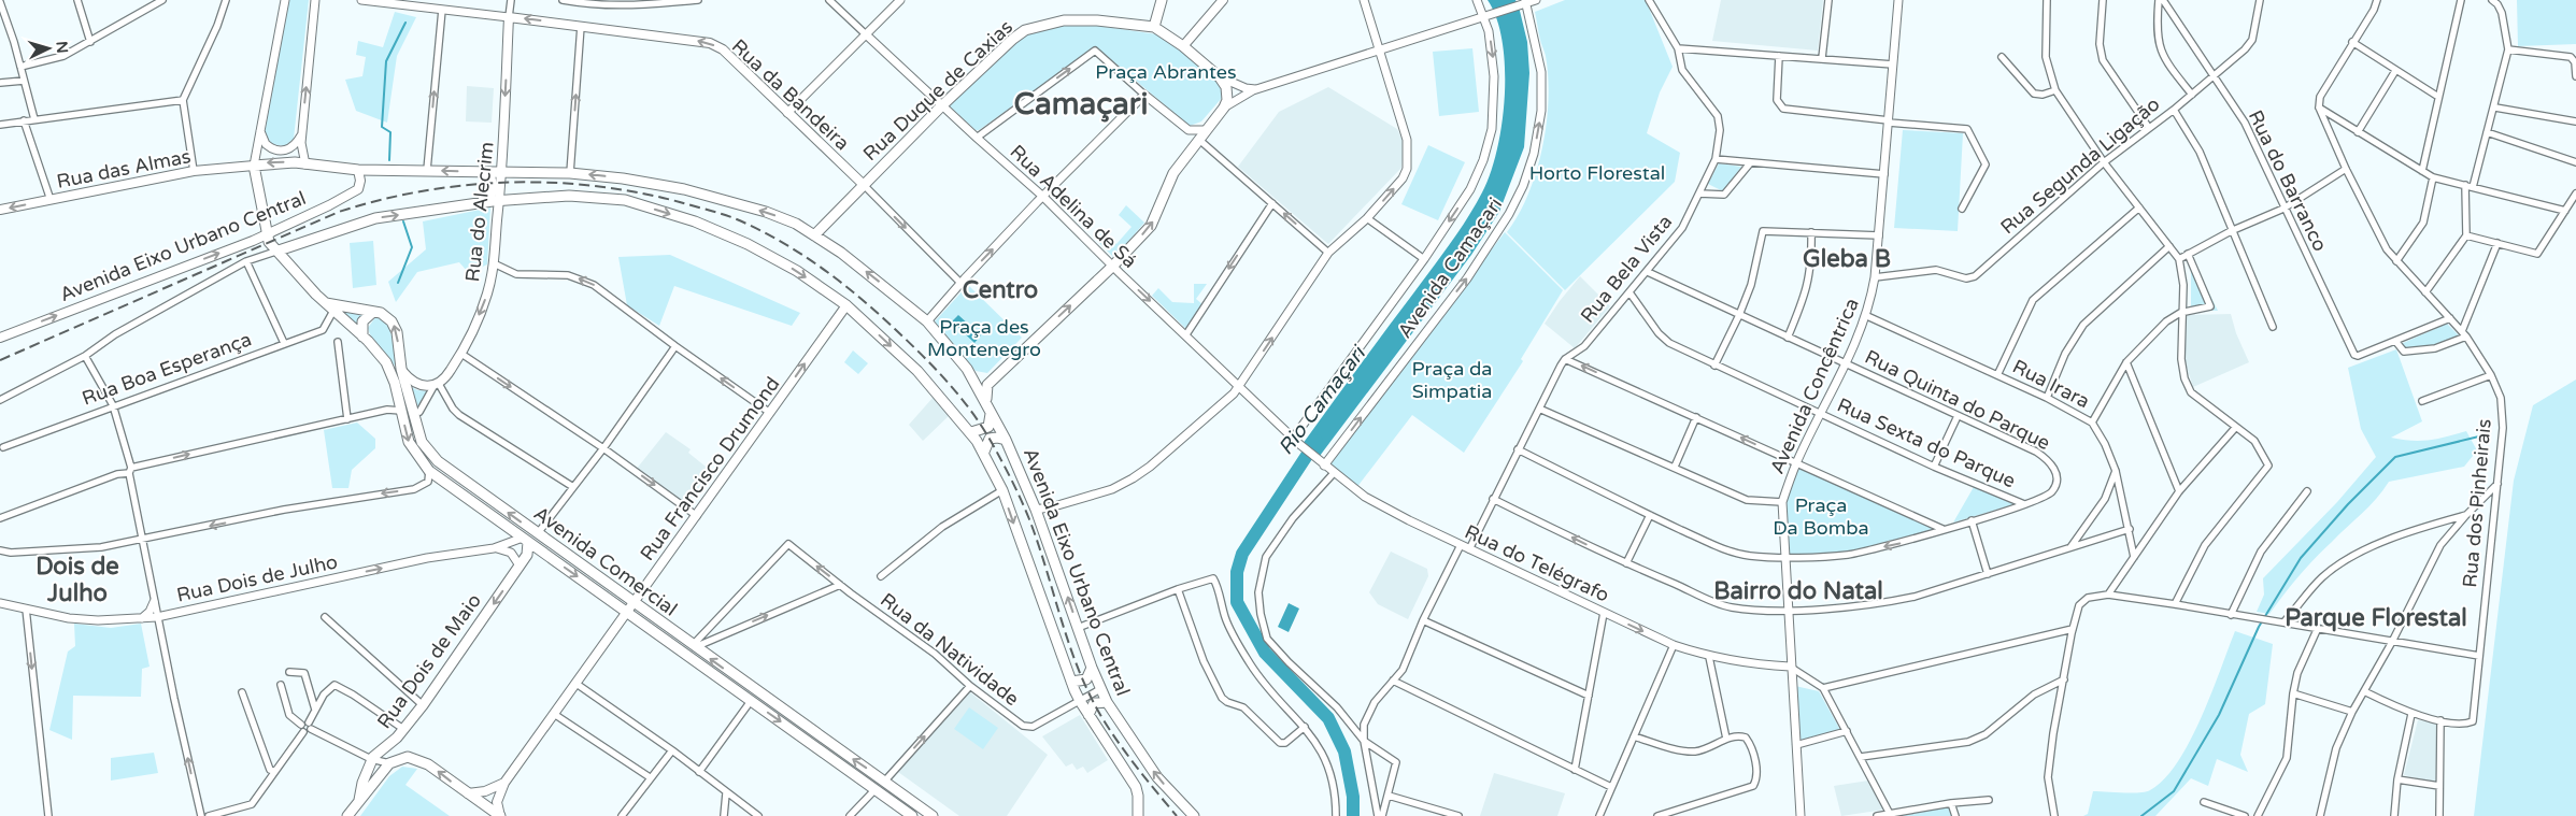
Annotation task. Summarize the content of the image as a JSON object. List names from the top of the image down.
{
  "streets": {
    "main road": [
      "Rua Duque de Caxias",
      "Rua da Bandeira",
      "Rua das Almas",
      "Rua do Alecrim",
      "Avenida Eixo Urbano Central",
      "Rua Francisco Drumond",
      "Avenida Comercial",
      "Rua Dois de Maio"
    ],
    "street": [
      "Rua Segunda Ligação",
      "Rua do Barranco",
      "Rua Adelina de Sá",
      "Avenida Camaçari",
      "Rua Bela Vista",
      "Rua Boa Esperança",
      "Rua Irara",
      "Avenida Concêntrica",
      "Rua Quinta do Parque",
      "Rua Sexta do Parque",
      "Rua dos Pinheirais",
      "Rua do Telégrafo",
      "Rua Dois de Julho",
      "Rua da Natividade"
    ]
  },
  "crossings": [
    ["Rua Duque de Caxias", "Rua da Bandeira"],
    ["Rua Duque de Caxias", "Rua Adelina de Sá"],
    ["Rua Duque de Caxias", "Avenida Eixo Urbano Central"],
    ["Rua da Bandeira", "Rua do Alecrim"],
    ["Rua Segunda Ligação", "Rua do Barranco"],
    ["Rua Segunda Ligação", "Avenida Concêntrica"],
    ["Rua das Almas", "Avenida Eixo Urbano Central"],
    ["Rua Adelina de Sá", "Avenida Camaçari"],
    ["Rua Adelina de Sá", "Rua do Telégrafo"],
    ["Rua do Alecrim", "Avenida Eixo Urbano Central"],
    ["Avenida Eixo Urbano Central", "Rua Francisco Drumond"],
    ["Avenida Eixo Urbano Central", "Avenida Comercial"],
    ["Avenida Eixo Urbano Central", "Rua da Natividade"],
    ["Avenida Camaçari", "Rua do Telégrafo"],
    ["Rua Bela Vista", "Rua Quinta do Parque"],
    ["Rua Bela Vista", "Rua Sexta do Parque"],
    ["Rua Bela Vista", "Rua do Telégrafo"],
    ["Rua Boa Esperança", "Avenida Comercial"],
    ["Rua Irara", "Avenida Concêntrica"],
    ["Avenida Concêntrica", "Rua Quinta do Parque"],
    ["Avenida Concêntrica", "Rua Sexta do Parque"],
    ["Avenida Concêntrica", "Rua do Telégrafo"],
    ["Rua Quinta do Parque", "Rua Sexta do Parque"],
    ["Rua Francisco Drumond", "Avenida Comercial"],
    ["Avenida Comercial", "Rua Dois de Julho"],
    ["Avenida Comercial", "Rua Dois de Maio"],
    ["Rua Dois de Julho", "Rua Dois de Maio"]
  ],
  "one_way": ["Rua do Alecrim", "Rua Dois de Julho", "Rua Dois de Maio"],
  "districts": [
    "Camaçari",
    "Gleba B",
    "Centro",
    "Dois de Julho",
    "Bairro do Natal",
    "Parque Florestal"
  ],
  "water": ["Rio Camaçari"],
  "parks": [
    "Praça Abrantes",
    "Horto Florestal",
    "Praça des Montenegro",
    "Praça da Simpatia",
    "Praça Da Bomba"
  ],
  "north": "right"
}
